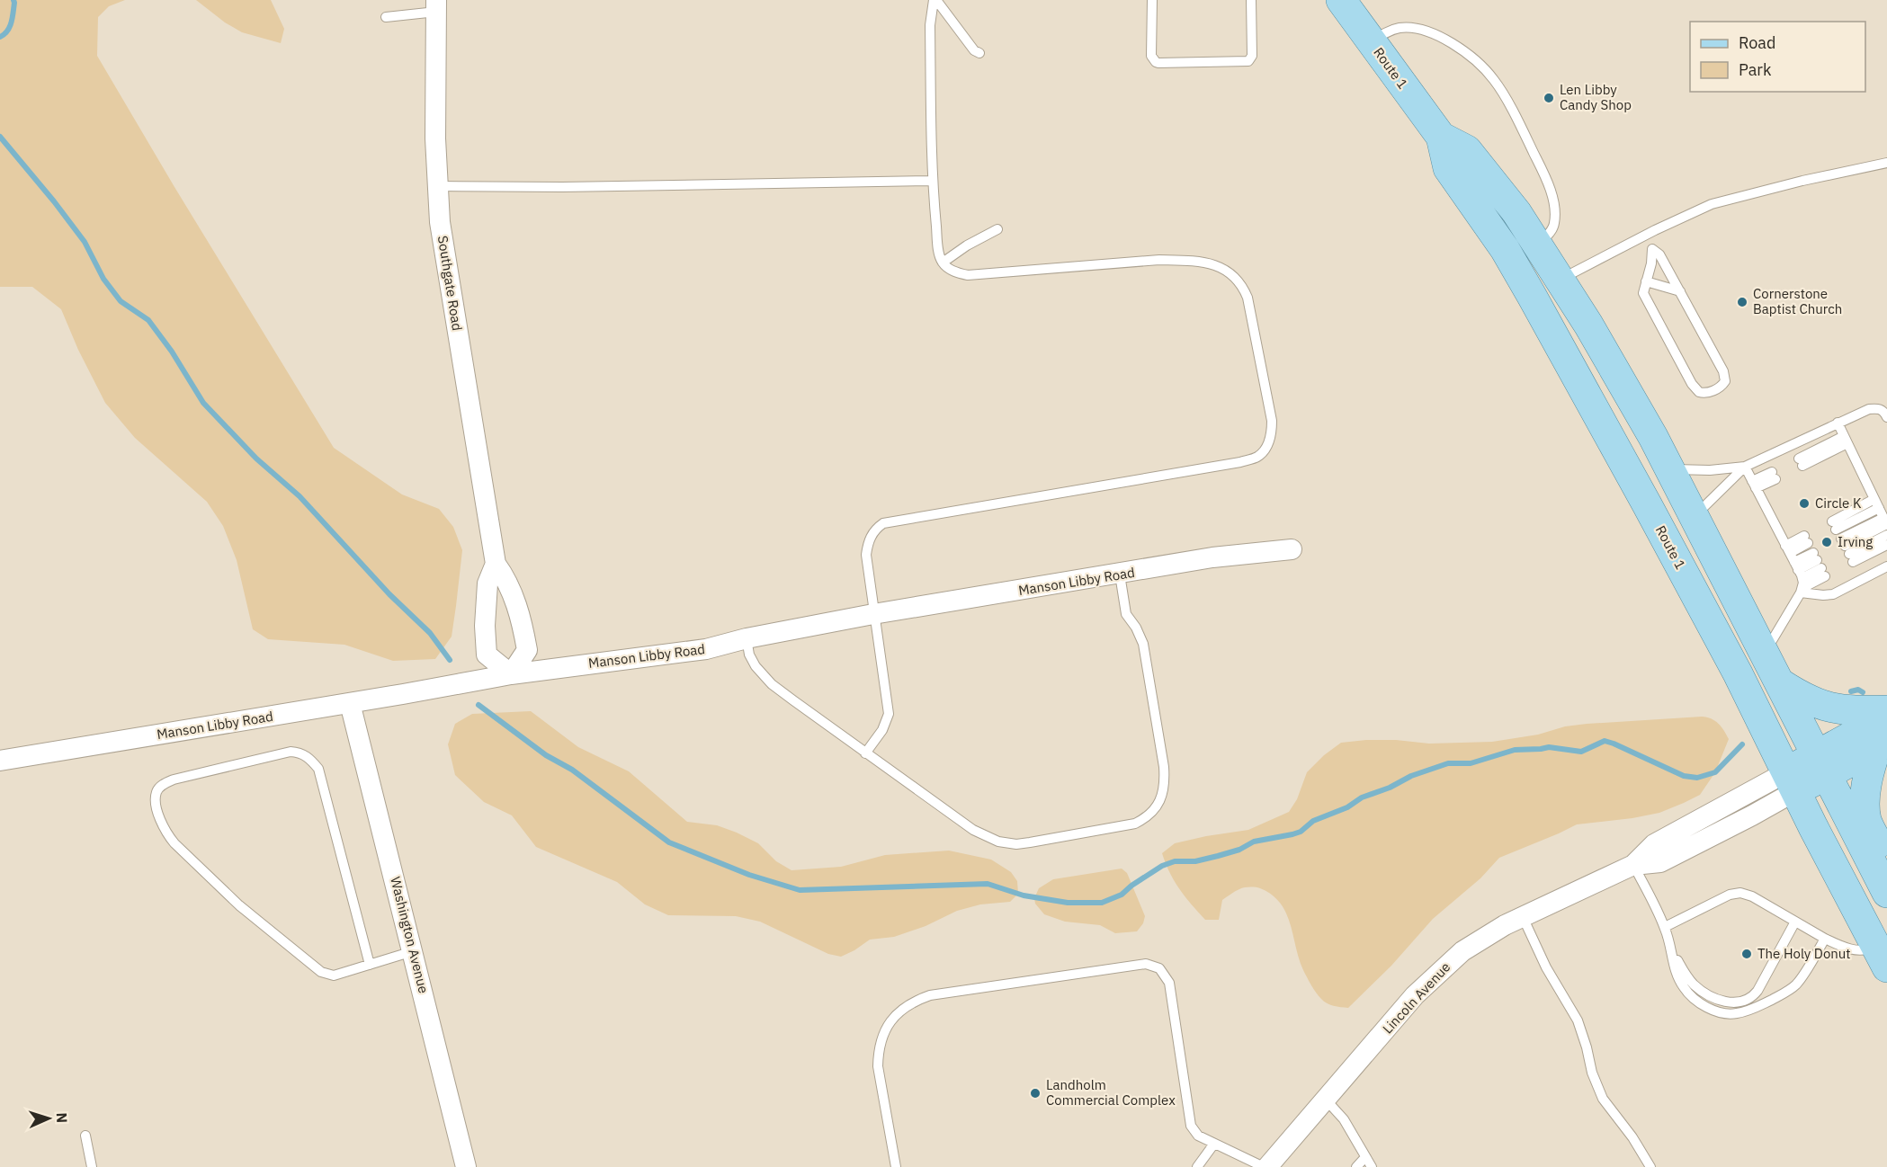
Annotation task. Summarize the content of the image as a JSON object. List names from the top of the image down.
{
  "streets": {
    "main road": ["Route 1"],
    "street": [
      "Southgate Road",
      "Manson Libby Road",
      "Washington Avenue",
      "Lincoln Avenue"
    ]
  },
  "crossings": [
    ["Route 1", "Lincoln Avenue"],
    ["Southgate Road", "Manson Libby Road"],
    ["Manson Libby Road", "Washington Avenue"]
  ],
  "places": [
    "Len Libby Candy Shop",
    "Cornerstone Baptist Church",
    "Circle K",
    "Irving",
    "The Holy Donut",
    "Landholm Commercial Complex"
  ],
  "legend": ["Road", "Park"],
  "north": "right"
}
